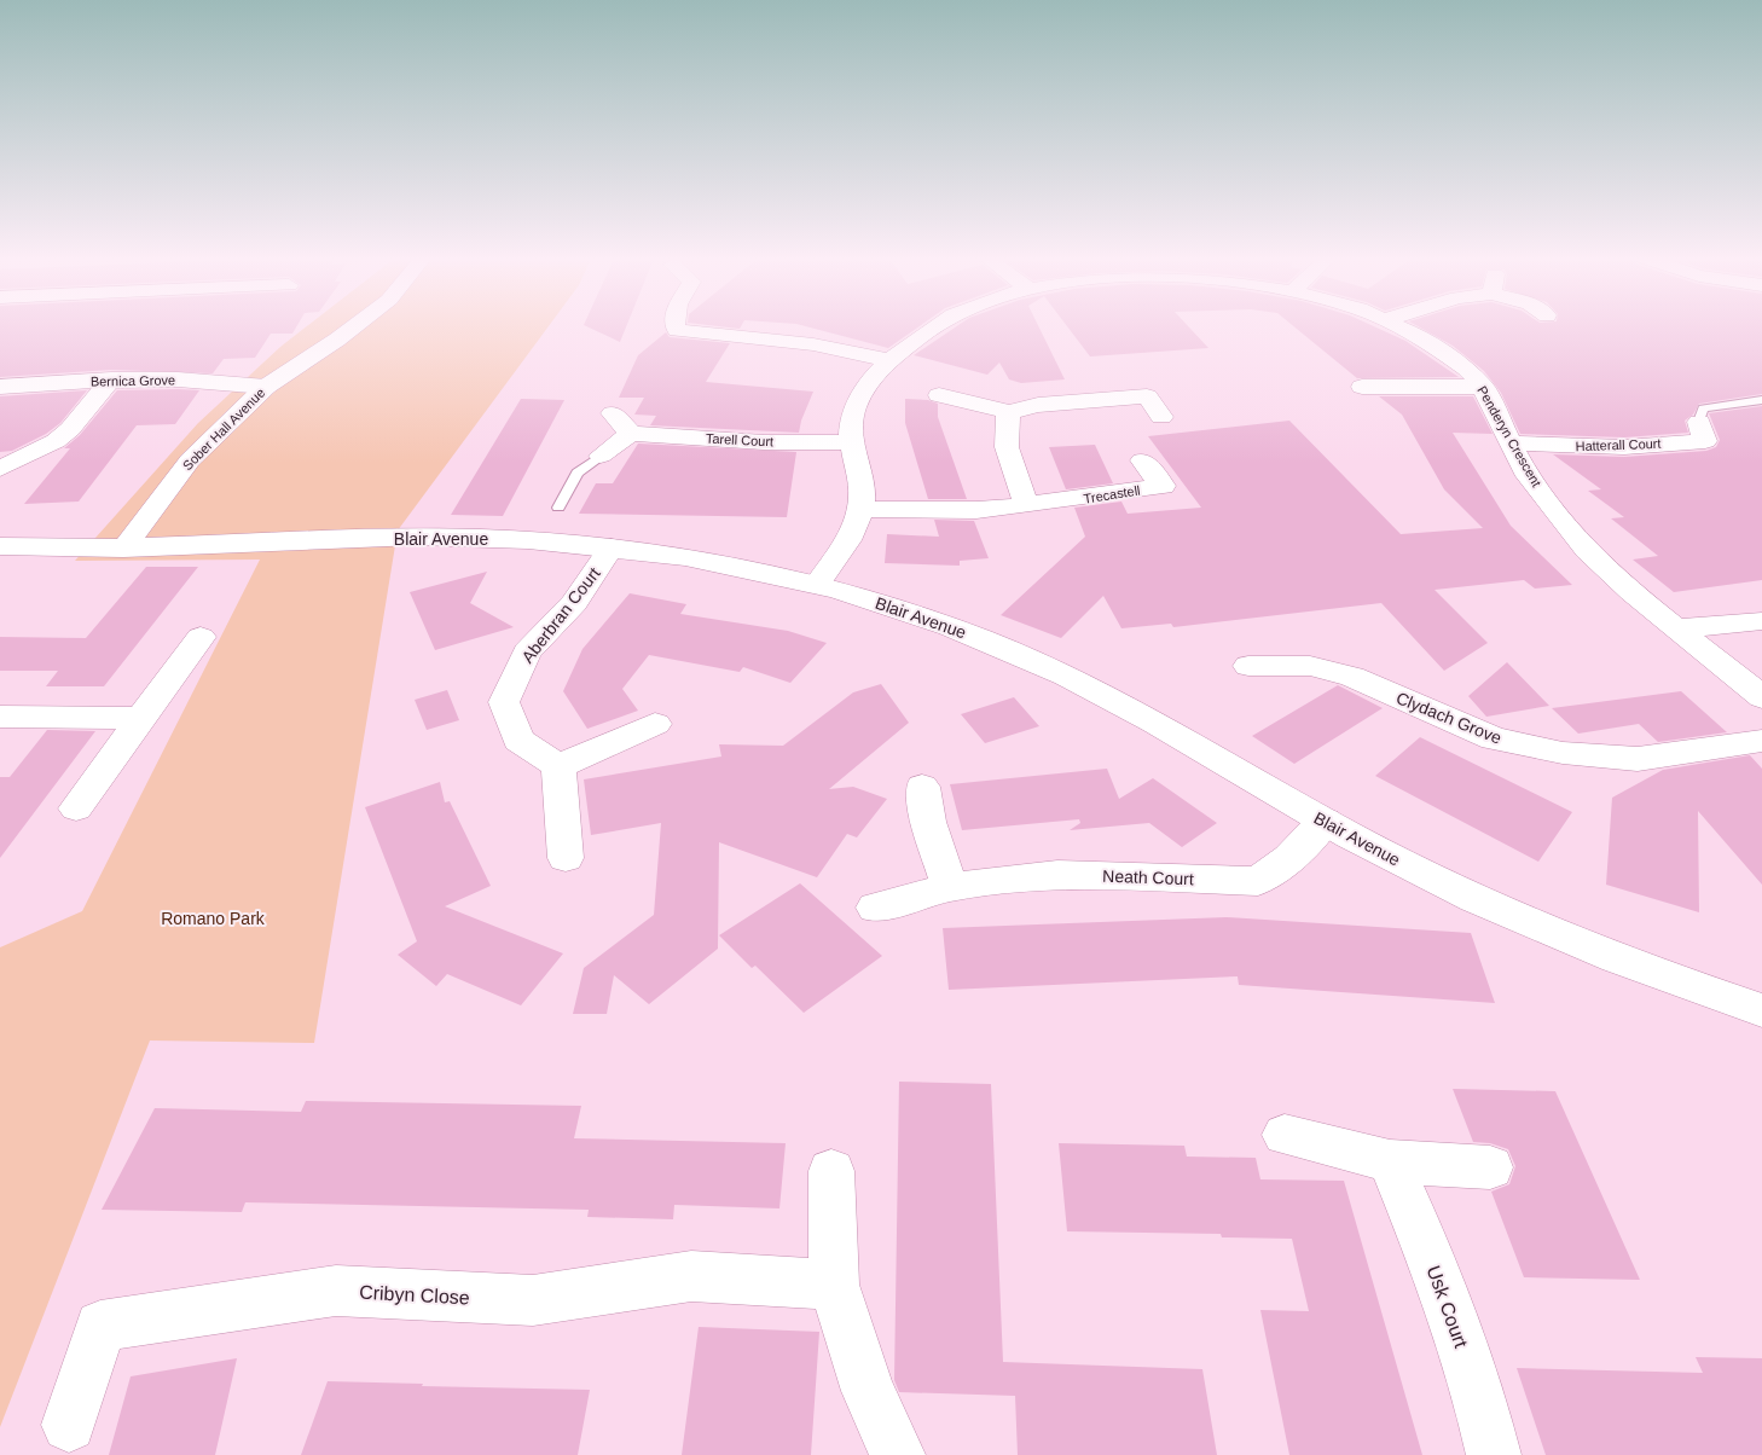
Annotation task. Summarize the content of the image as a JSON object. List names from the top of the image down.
{
  "streets": {
    "street": [
      "Bernica Grove",
      "Sober Hall Avenue",
      "Penderyn Crescent",
      "Tarell Court",
      "Hatterall Court",
      "Trecastell",
      "Blair Avenue",
      "Aberbran Court",
      "Clydach Grove",
      "Neath Court",
      "Cribyn Close",
      "Usk Court"
    ]
  },
  "crossings": [
    ["Bernica Grove", "Sober Hall Avenue"],
    ["Sober Hall Avenue", "Blair Avenue"],
    ["Penderyn Crescent", "Tarell Court"],
    ["Penderyn Crescent", "Hatterall Court"],
    ["Penderyn Crescent", "Trecastell"],
    ["Penderyn Crescent", "Blair Avenue"],
    ["Blair Avenue", "Aberbran Court"],
    ["Blair Avenue", "Neath Court"]
  ],
  "parks": ["Romano Park"]
}
